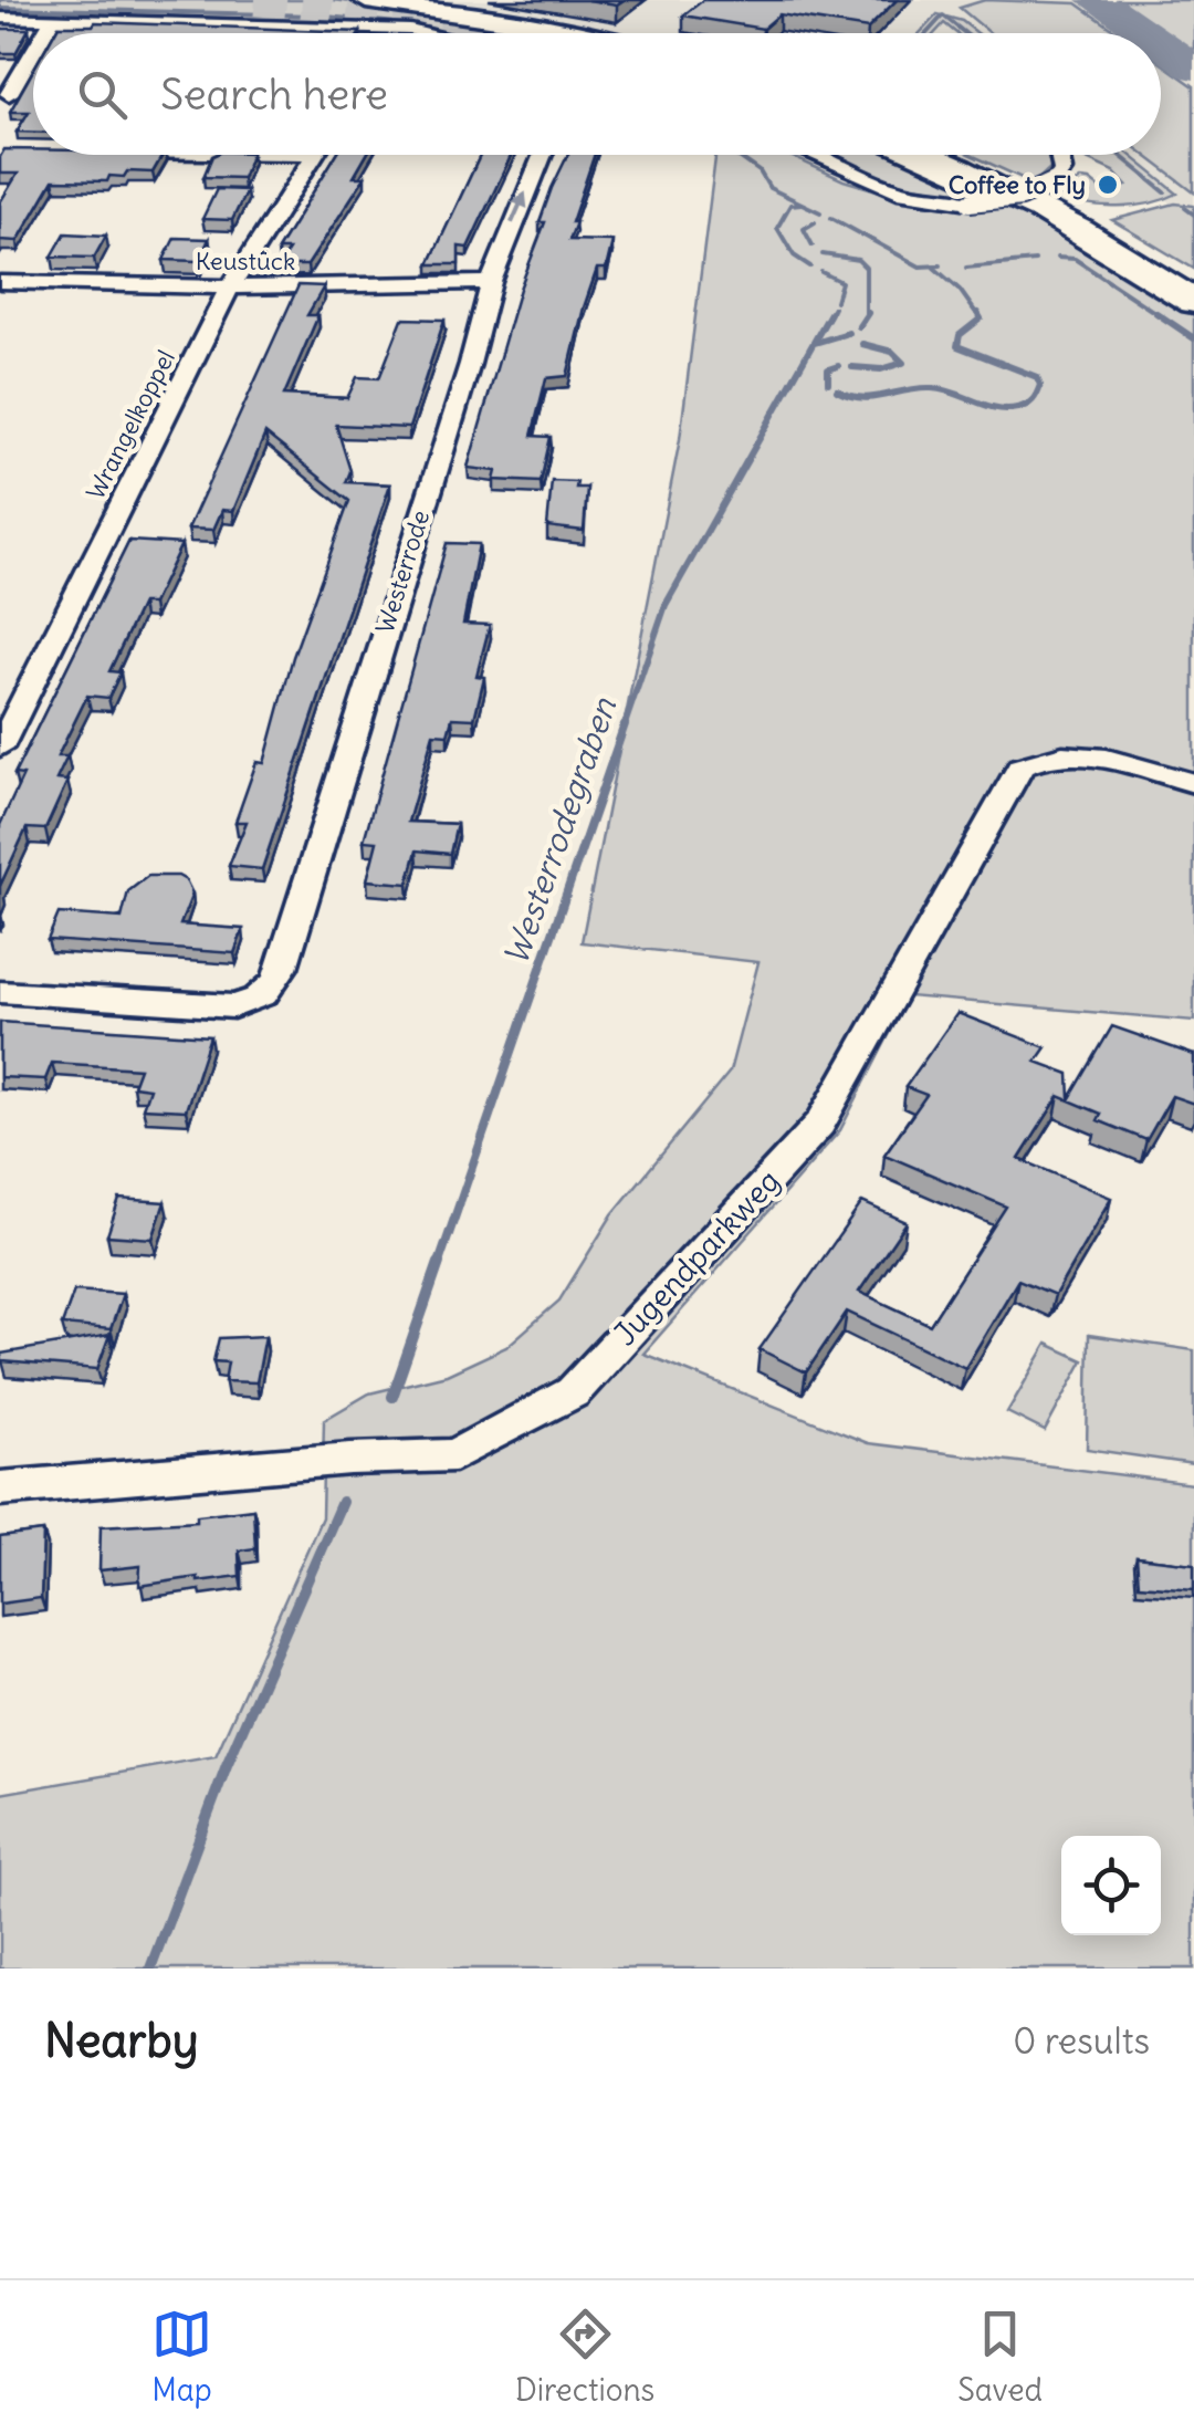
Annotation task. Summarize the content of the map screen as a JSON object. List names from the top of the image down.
{
  "streets": {
    "street": [
      "Keustück",
      "Wrangelkoppel",
      "Westerrode",
      "Jugendparkweg"
    ]
  },
  "crossings": [
    ["Keustück", "Wrangelkoppel"],
    ["Keustück", "Westerrode"]
  ],
  "water": ["Westerrodegraben"],
  "places": ["Coffee to Fly"],
  "page": {
    "search": "Search here",
    "heading": ["Nearby", "0 results"],
    "nav": ["Map", "Directions", "Saved"]
  }
}
